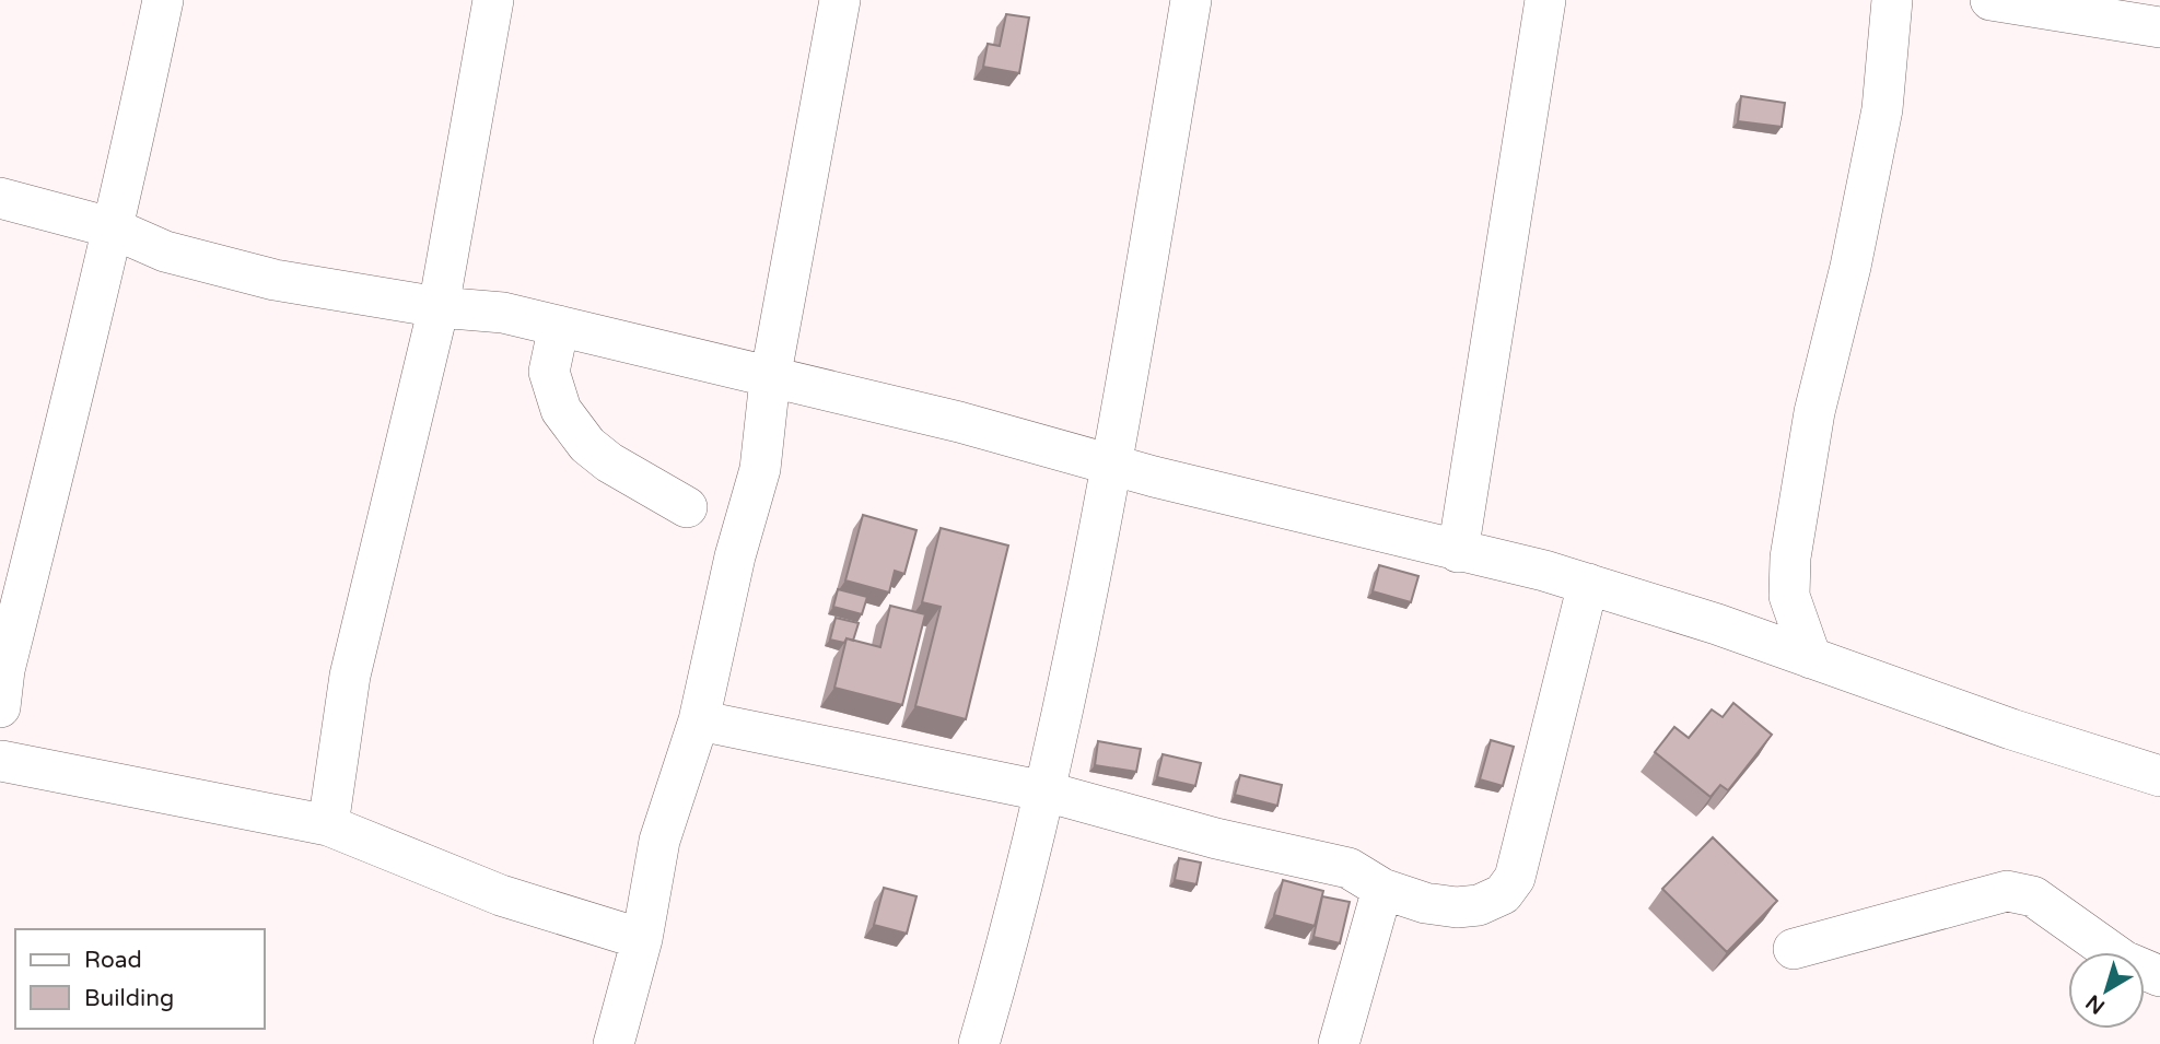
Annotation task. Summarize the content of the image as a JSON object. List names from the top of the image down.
{
  "legend": ["Road", "Building"],
  "north": "bottom left"
}
